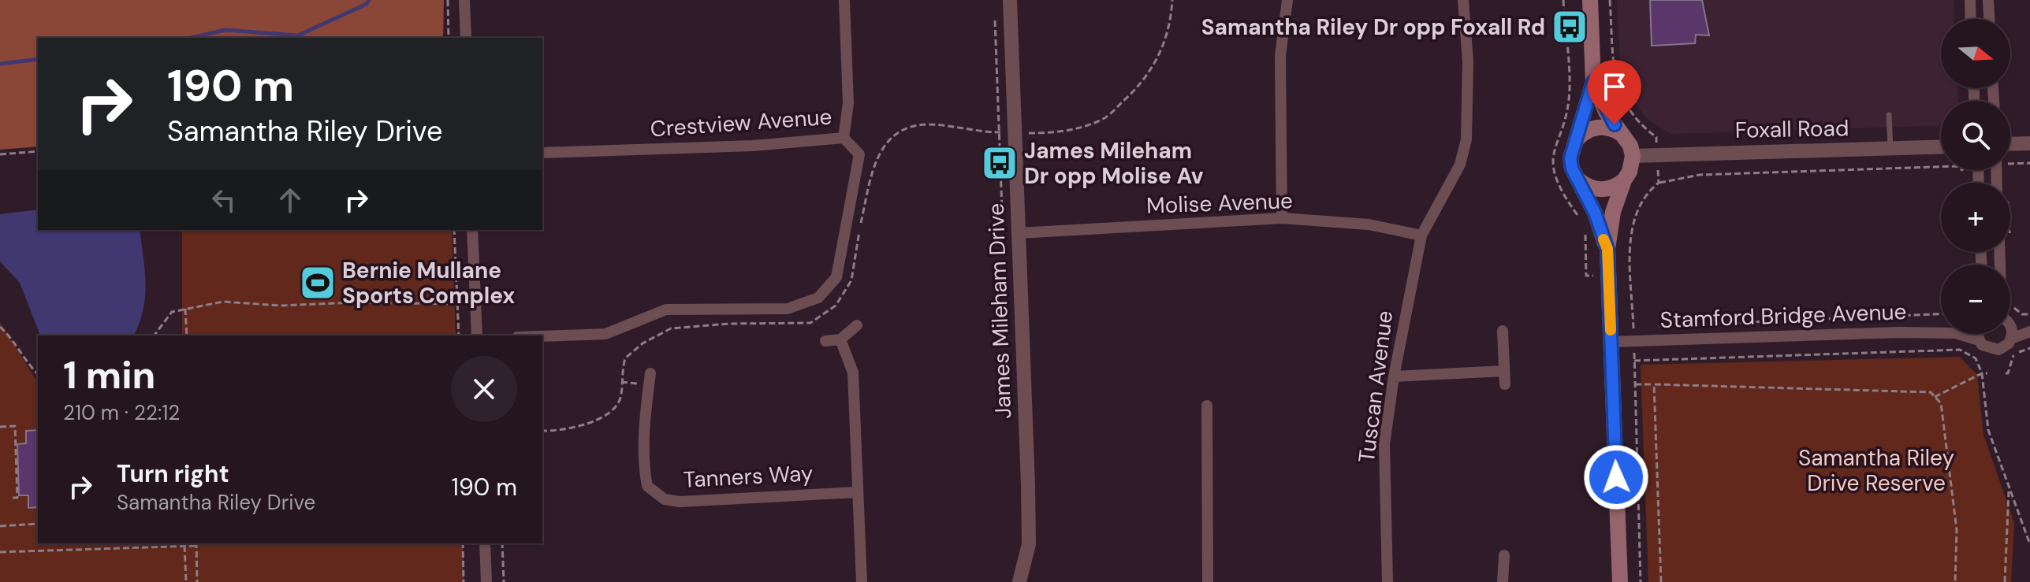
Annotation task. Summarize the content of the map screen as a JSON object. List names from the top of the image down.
{
  "streets": {
    "street": [
      "Crestview Avenue",
      "Foxall Road",
      "Molise Avenue",
      "James Mileham Drive",
      "Stamford Bridge Avenue",
      "Tuscan Avenue",
      "Tanners Way"
    ]
  },
  "crossings": [
    ["Molise Avenue", "James Mileham Drive"],
    ["Molise Avenue", "Tuscan Avenue"]
  ],
  "parks": ["Samantha Riley Drive Reserve"],
  "places": {
    "bus stop": ["Samantha Riley Dr opp Foxall Rd", "James Mileham Dr opp Molise Av"],
    "sports": ["Bernie Mullane Sports Complex"]
  },
  "north": "right",
  "page": {
    "map_buttons": ["+", "−"],
    "turn": ["190 m", "Samantha Riley Drive"],
    "heading": ["1 min", "210 m · 22:12"],
    "list": [
      {
        "name": "Turn right",
        "note": "Samantha Riley Drive",
        "value": "190 m"
      }
    ]
  }
}
